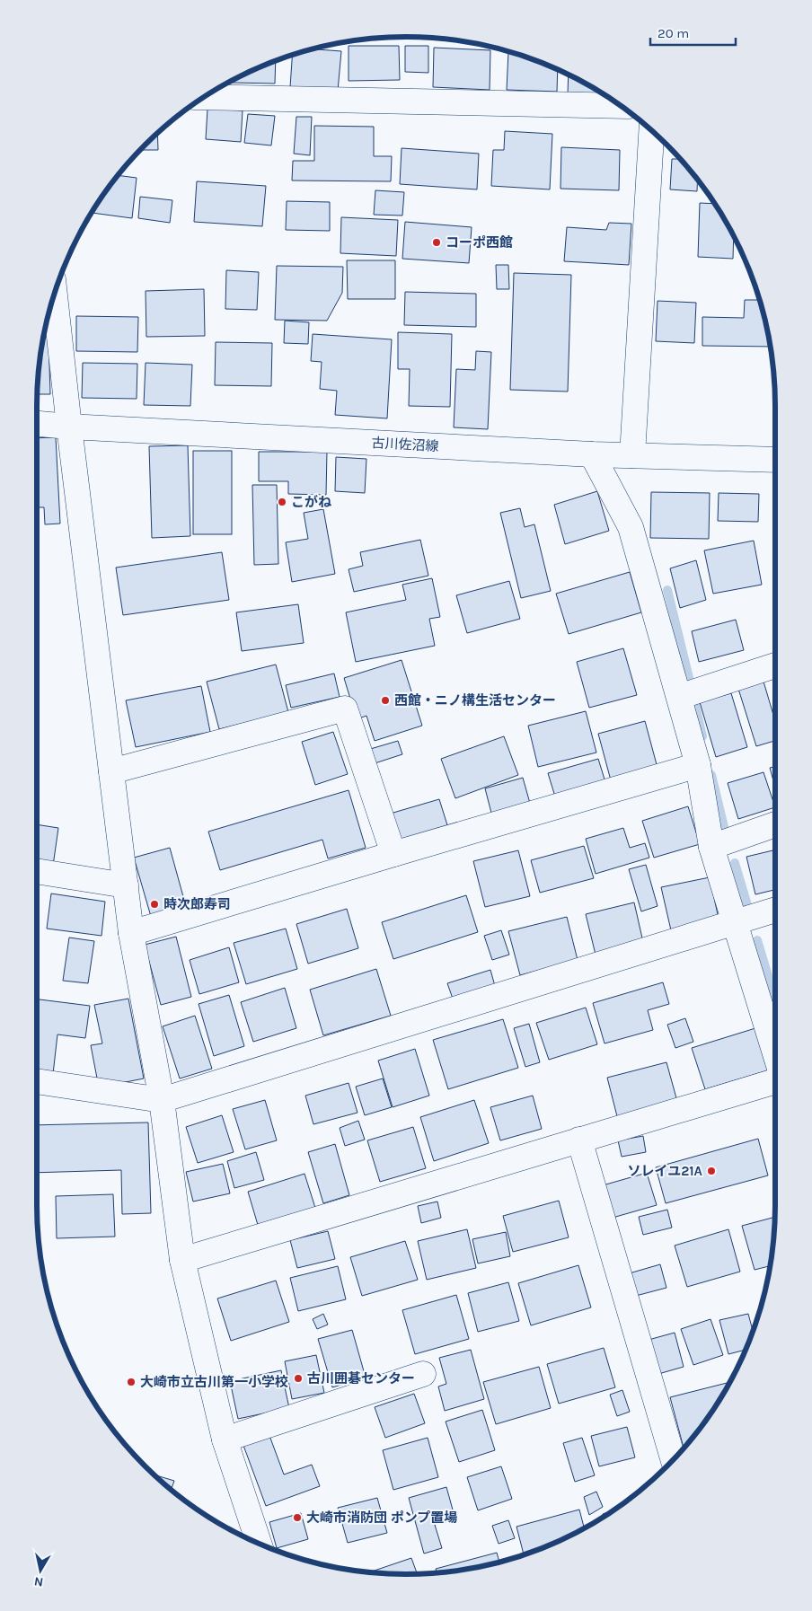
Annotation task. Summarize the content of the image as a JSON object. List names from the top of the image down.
{
  "streets": {
    "street": ["古川佐沼線"]
  },
  "places": [
    "コーポ西館",
    "こがね",
    "西館・ニノ構生活センター",
    "時次郎寿司",
    "ソレイユ21A",
    "古川囲碁センター",
    "大崎市立古川第一小学校",
    "大崎市消防団 ポンプ置場"
  ],
  "scale_bar": "20 m",
  "north": "bottom"
}
